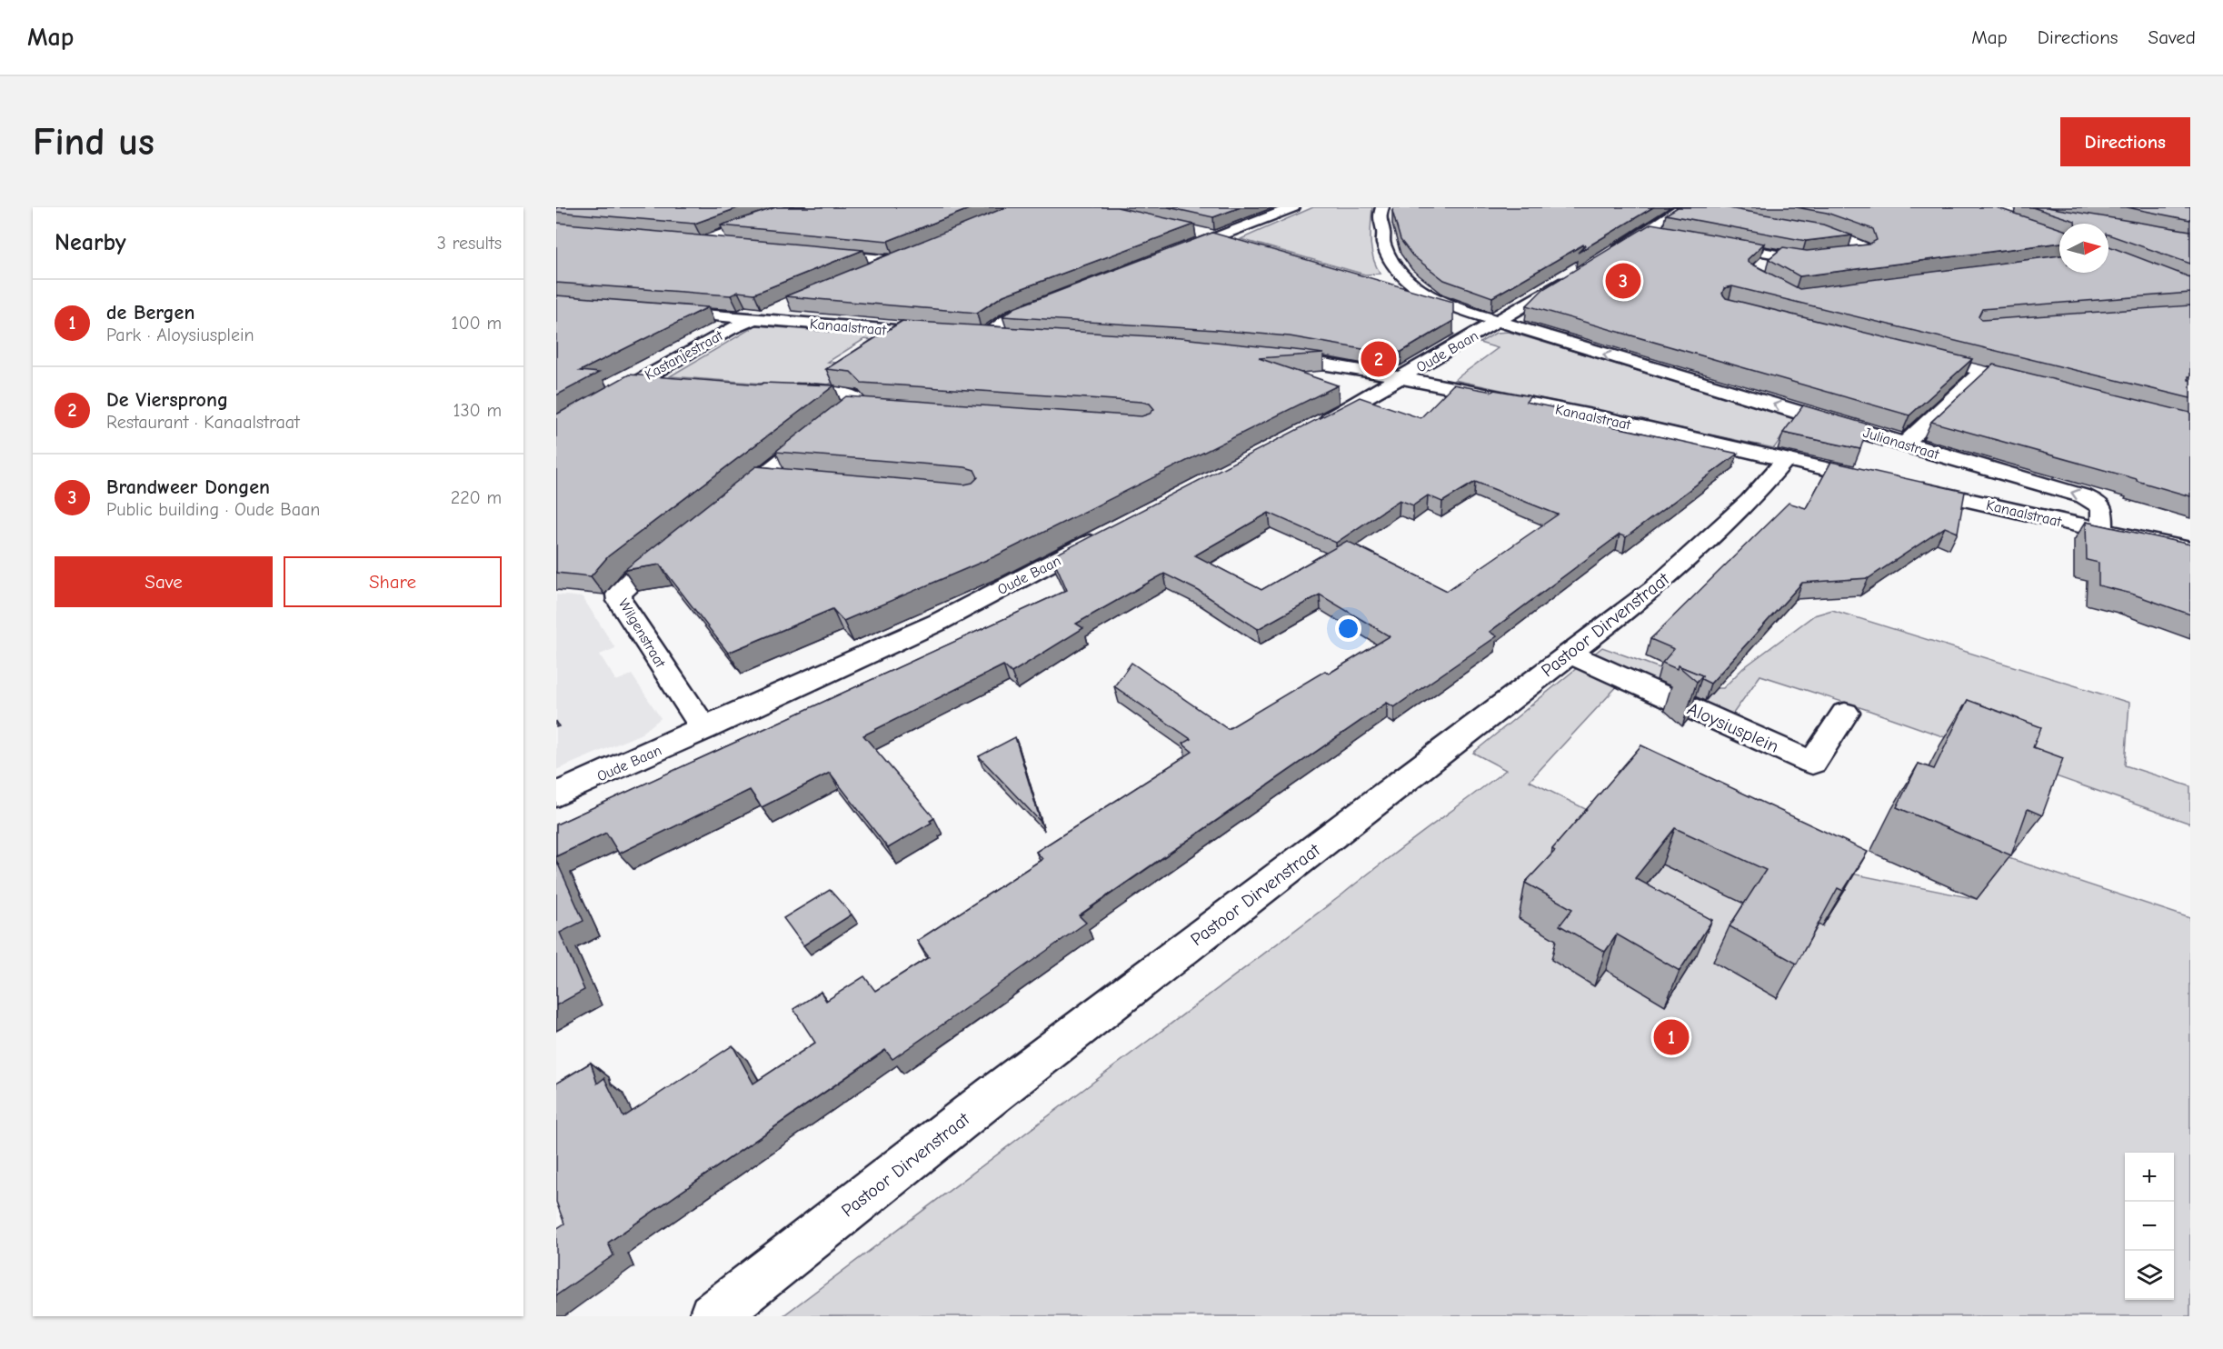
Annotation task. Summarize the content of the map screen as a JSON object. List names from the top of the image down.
{
  "streets": {
    "street": [
      "Kanaalstraat",
      "Oude Baan",
      "Kastanjestraat",
      "Julianastraat",
      "Pastoor Dirvenstraat",
      "Wilgenstraat",
      "Aloysiusplein"
    ]
  },
  "crossings": [
    ["Kanaalstraat", "Oude Baan"],
    ["Kanaalstraat", "Kastanjestraat"],
    ["Kanaalstraat", "Julianastraat"],
    ["Kanaalstraat", "Pastoor Dirvenstraat"],
    ["Oude Baan", "Julianastraat"],
    ["Oude Baan", "Wilgenstraat"],
    ["Pastoor Dirvenstraat", "Aloysiusplein"]
  ],
  "north": "right",
  "page": {
    "header": "Map",
    "nav": ["Map", "Directions", "Saved"],
    "buttons": [
      "Directions",
      ["Save", "Share"]
    ],
    "title": "Find us",
    "heading": ["Nearby", "3 results"],
    "pins": ["3", "2", "1"],
    "list": [
      {
        "mark": "1",
        "name": "de Bergen",
        "note": "Park · Aloysiusplein",
        "value": "100 m"
      },
      {
        "mark": "2",
        "name": "De Viersprong",
        "note": "Restaurant · Kanaalstraat",
        "value": "130 m"
      },
      {
        "mark": "3",
        "name": "Brandweer Dongen",
        "note": "Public building · Oude Baan",
        "value": "220 m"
      }
    ],
    "map_buttons": ["+", "−"]
  }
}
